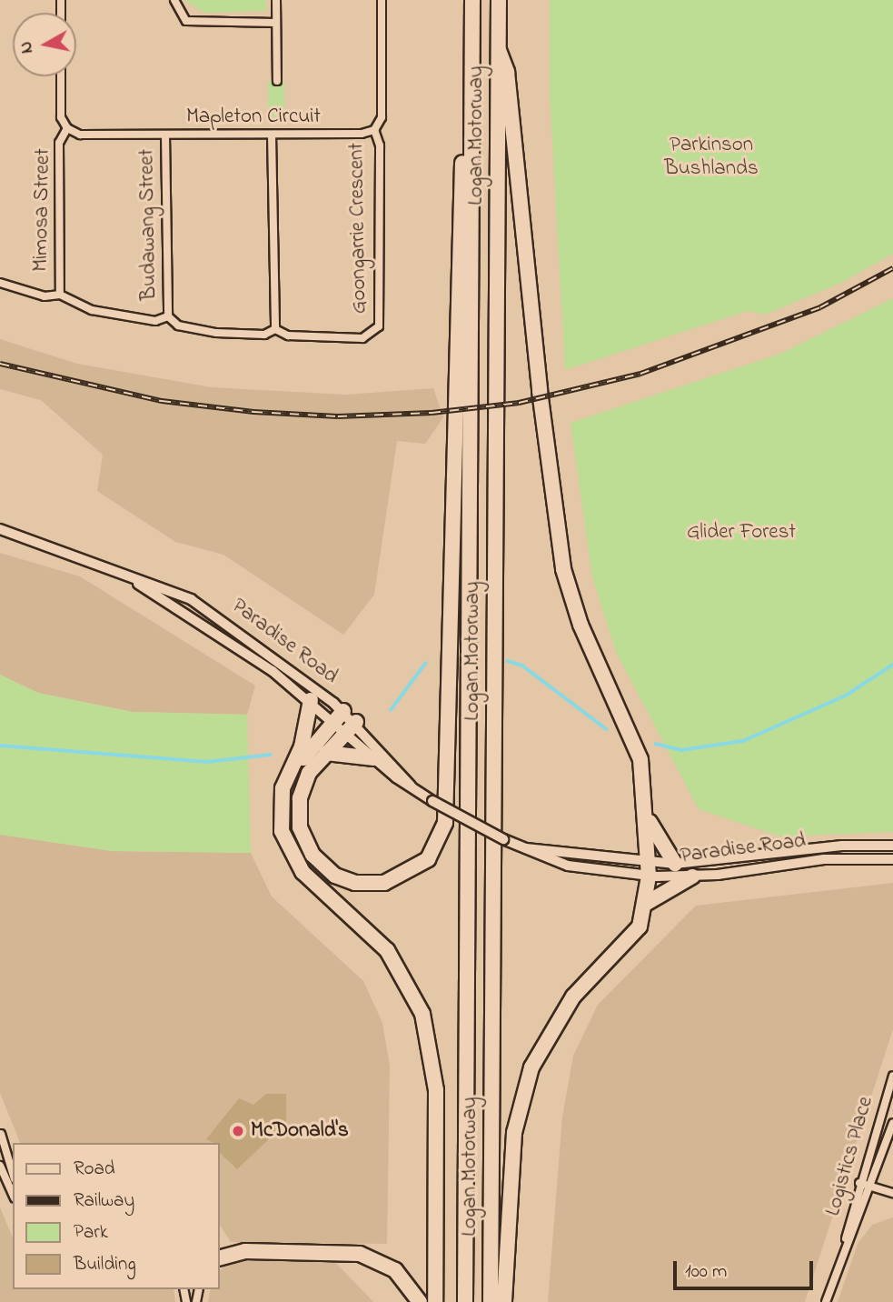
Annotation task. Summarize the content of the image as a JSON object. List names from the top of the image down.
{
  "streets": {
    "highway": ["Logan Motorway"],
    "street": [
      "Mapleton Circuit",
      "Mimosa Street",
      "Budawang Street",
      "Goongarrie Crescent",
      "Paradise Road",
      "Logistics Place"
    ]
  },
  "crossings": [
    ["Mapleton Circuit", "Mimosa Street"],
    ["Mapleton Circuit", "Budawang Street"],
    ["Mapleton Circuit", "Goongarrie Crescent"],
    ["Mimosa Street", "Budawang Street"],
    ["Budawang Street", "Goongarrie Crescent"]
  ],
  "parks": ["Parkinson Bushlands", "Glider Forest"],
  "places": ["McDonald's"],
  "legend": [
    "Road",
    "Railway",
    "Park",
    "Building"
  ],
  "scale_bar": "100 m",
  "north": "left"
}
